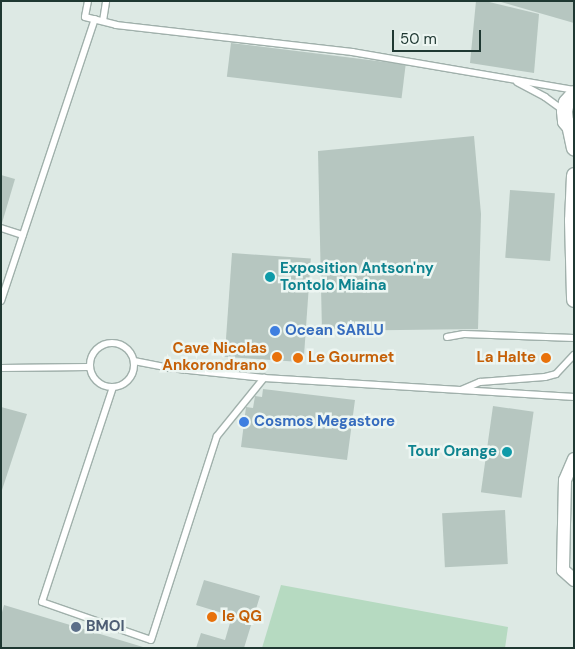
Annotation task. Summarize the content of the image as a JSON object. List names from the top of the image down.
{
  "places": [
    "Exposition Antson'ny Tontolo Miaina",
    "Ocean SARLU",
    "Cave Nicolas Ankorondrano",
    "Le Gourmet",
    "La Halte",
    "Cosmos Megastore",
    "Tour Orange",
    "le QG",
    "BMOI"
  ],
  "scale_bar": "50 m"
}
